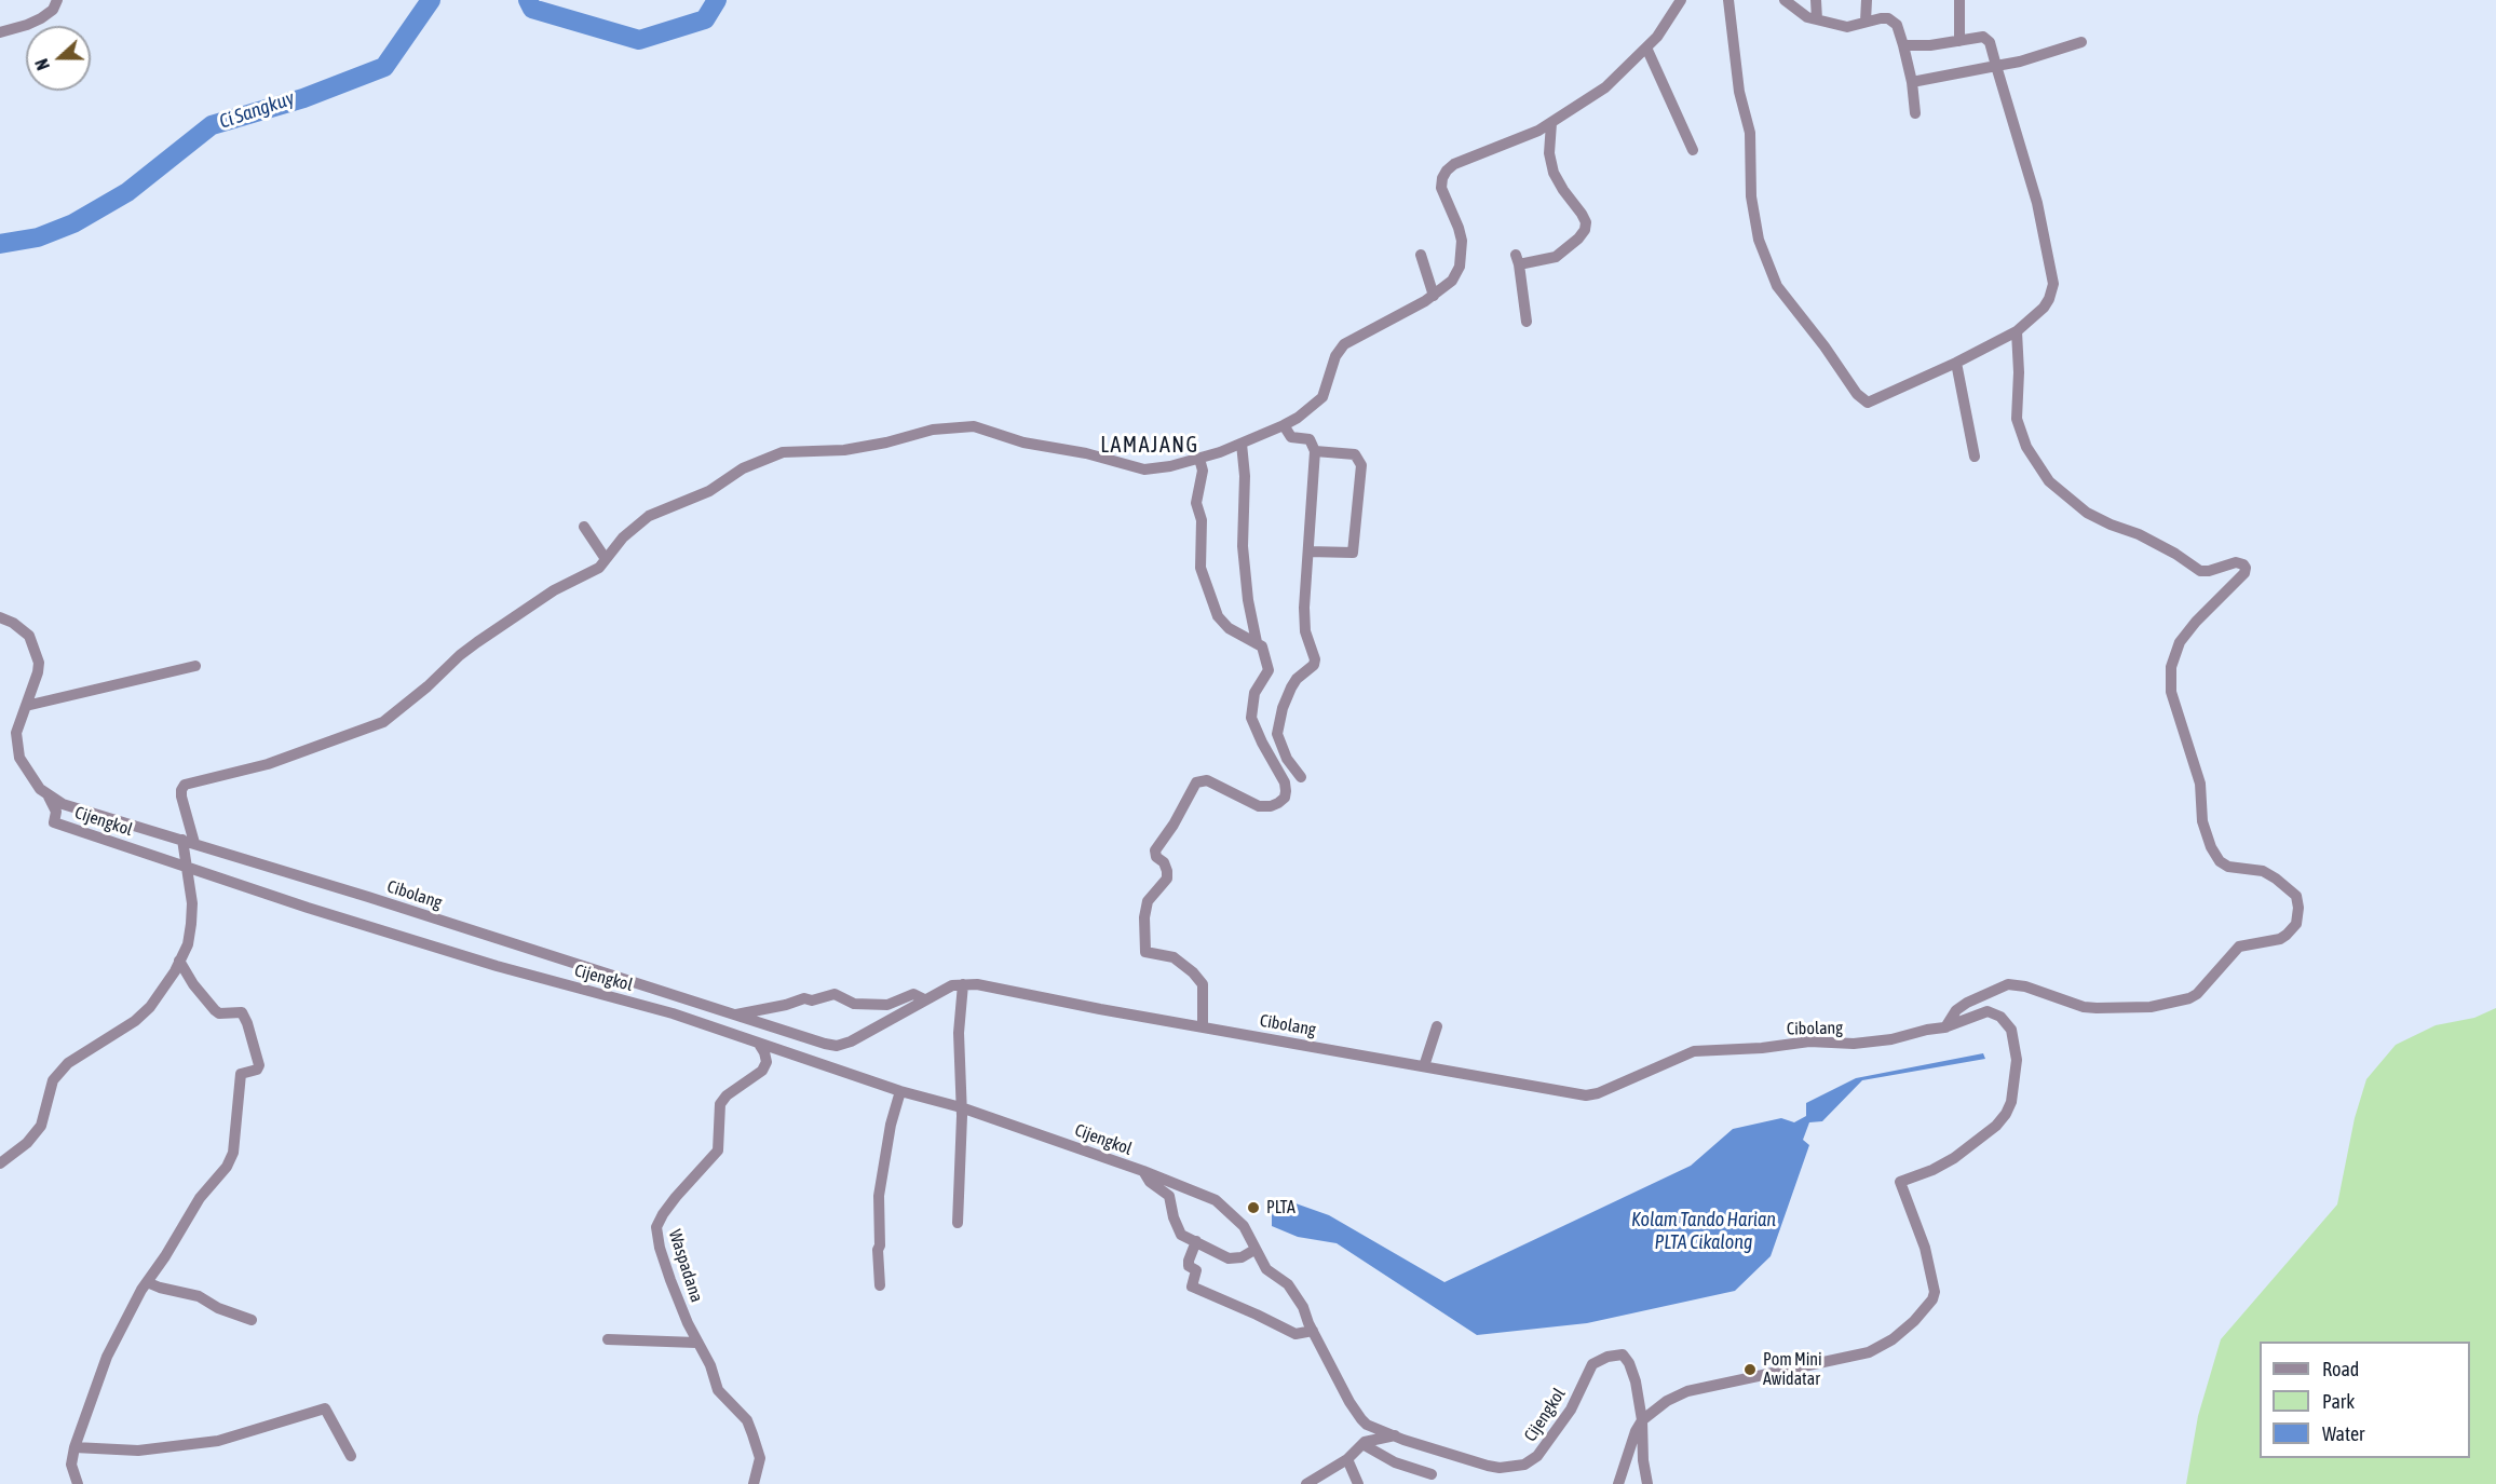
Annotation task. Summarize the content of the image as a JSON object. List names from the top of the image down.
{
  "streets": {
    "street": ["Cijengkol", "Cibolang", "Waspadana"]
  },
  "crossings": [
    ["Cijengkol", "Cibolang"],
    ["Cijengkol", "Waspadana"]
  ],
  "districts": ["LAMAJANG"],
  "water": ["Ci Sangkuy", "Kolam Tando Harian PLTA Cikalong"],
  "places": ["PLTA", "Pom Mini Awidatar"],
  "legend": ["Road", "Park", "Water"],
  "north": "left"
}
